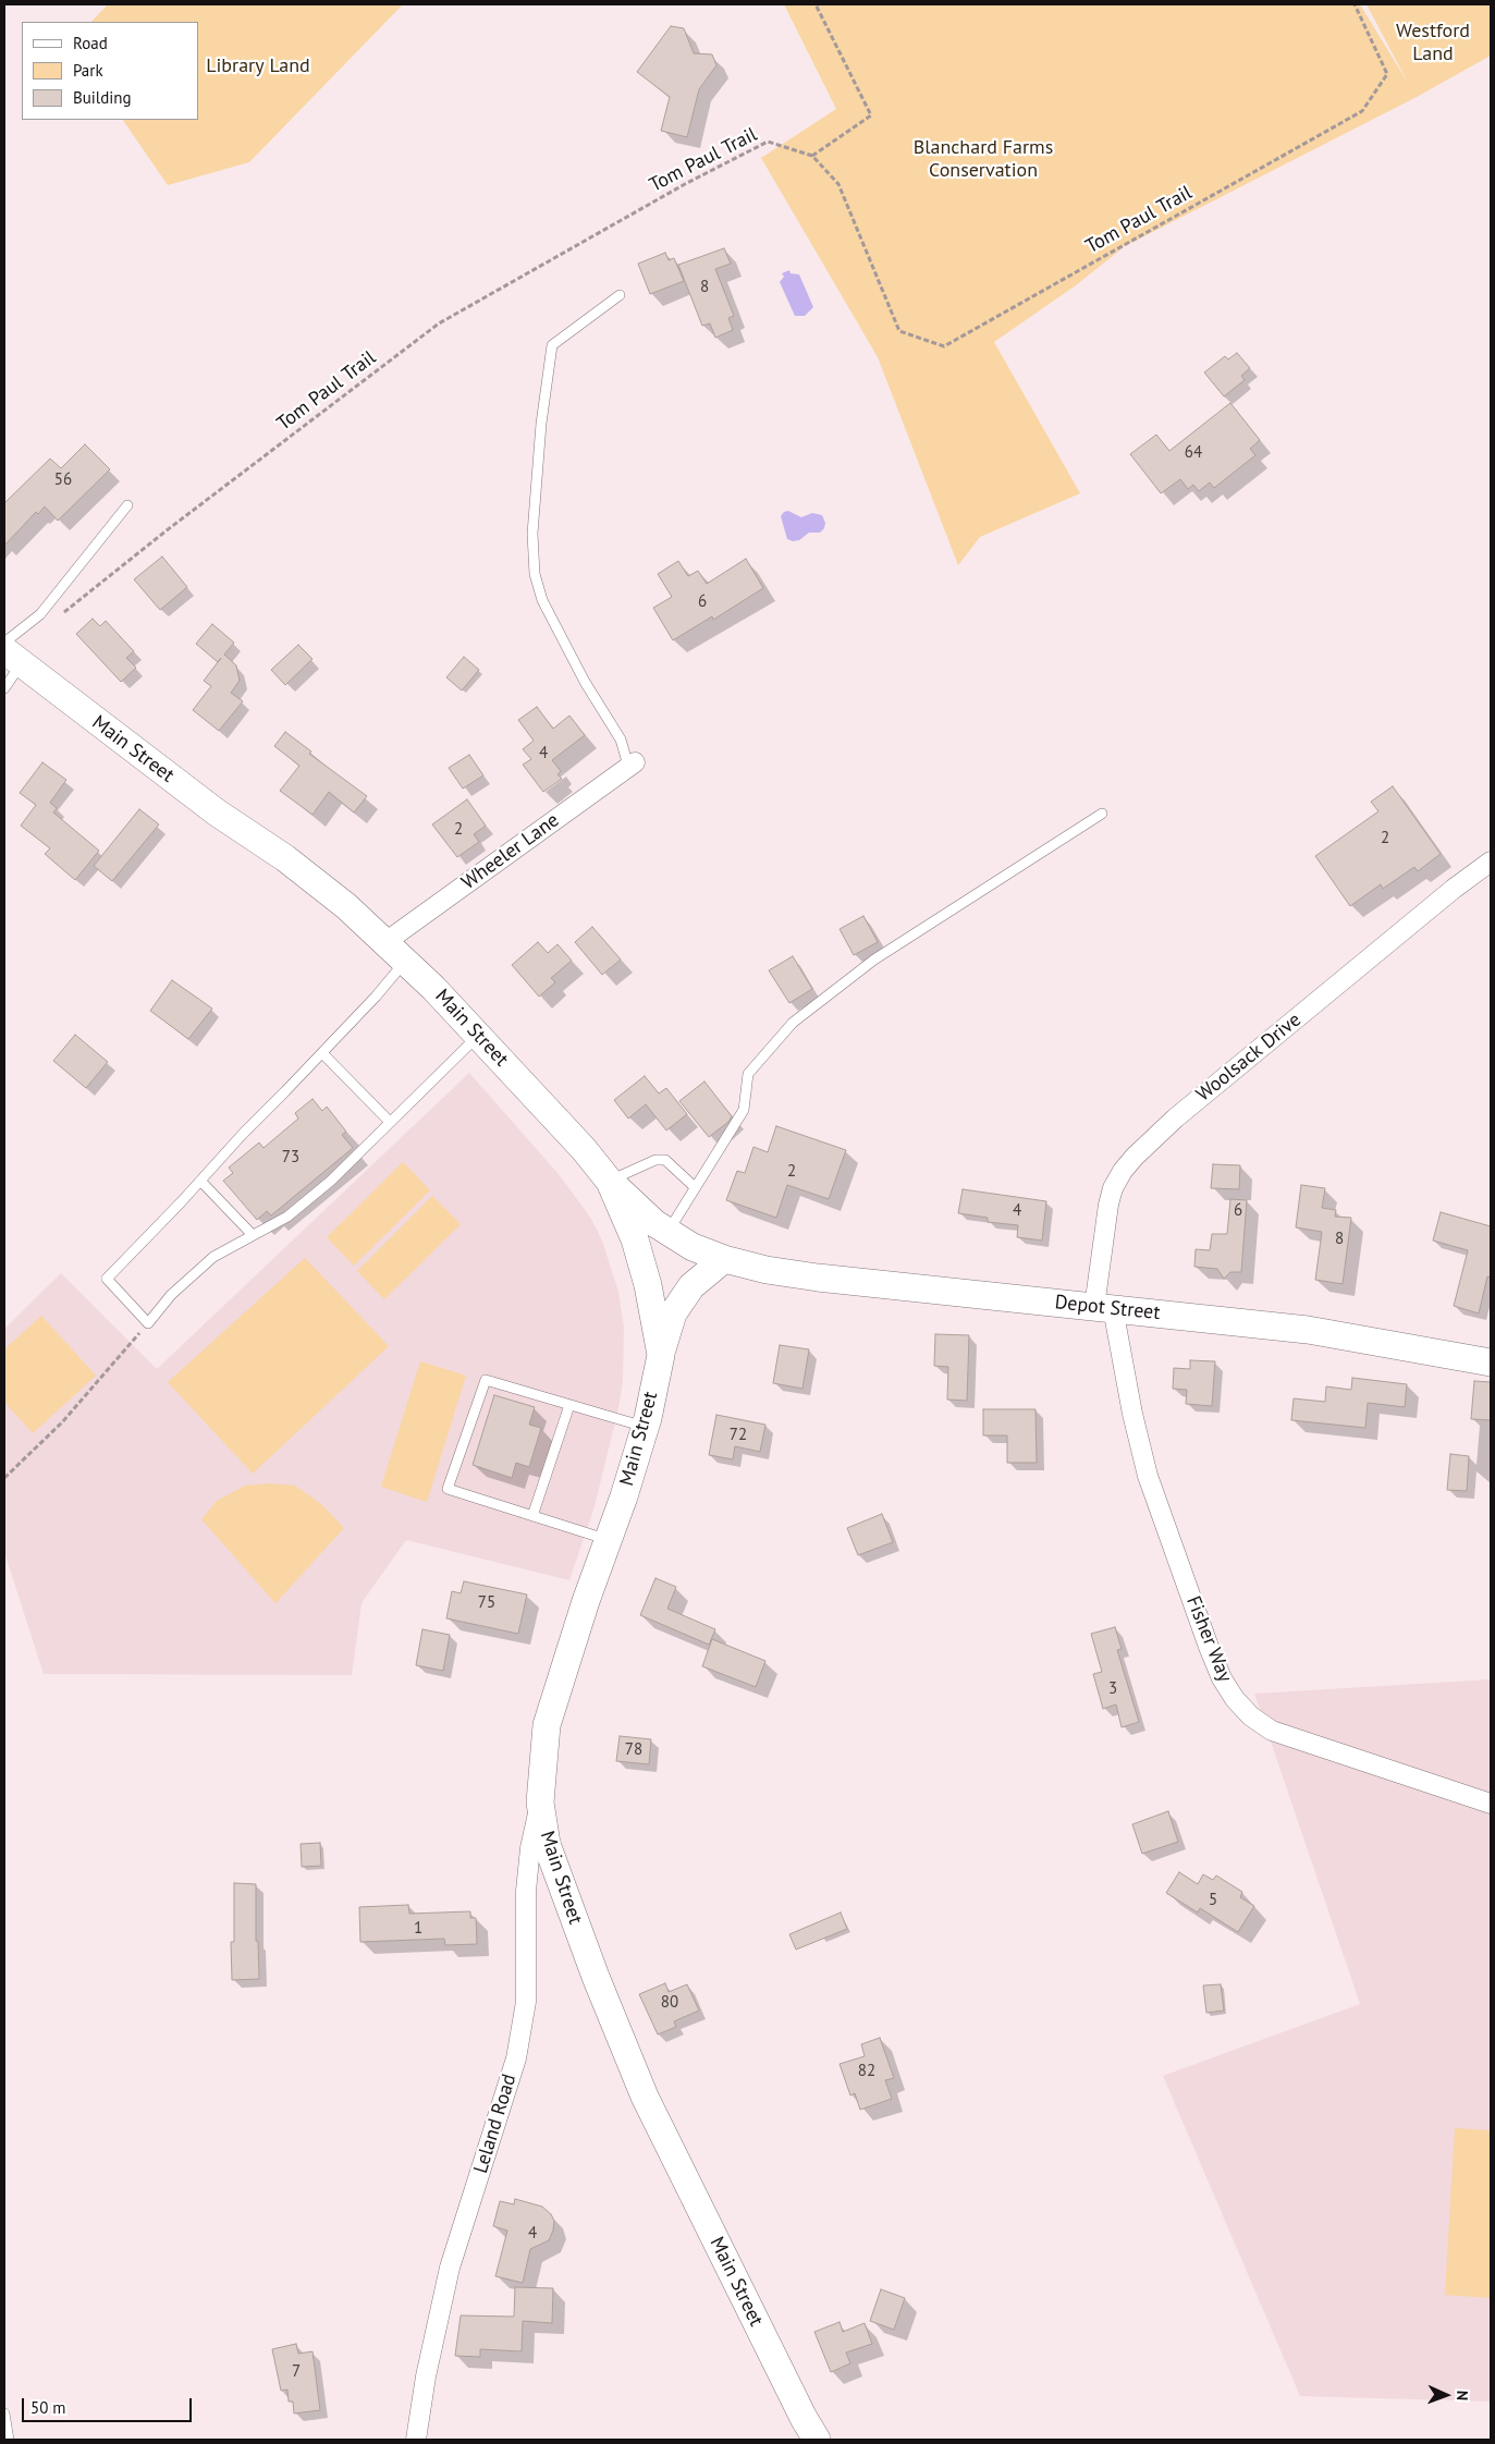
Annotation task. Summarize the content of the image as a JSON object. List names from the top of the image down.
{
  "streets": {
    "main road": ["Main Street", "Depot Street"],
    "street": [
      "Wheeler Lane",
      "Woolsack Drive",
      "Fisher Way",
      "Leland Road"
    ],
    "path": ["Tom Paul Trail"]
  },
  "crossings": [
    ["Main Street", "Wheeler Lane"],
    ["Main Street", "Depot Street"],
    ["Main Street", "Leland Road"],
    ["Woolsack Drive", "Depot Street"],
    ["Woolsack Drive", "Fisher Way"],
    ["Depot Street", "Fisher Way"]
  ],
  "parks": ["Westford Land", "Library Land", "Blanchard Farms Conservation"],
  "house_numbers": [
    "8",
    "64",
    "56",
    "6",
    "4",
    "2",
    "2",
    "73",
    "2",
    "4",
    "6",
    "8",
    "72",
    "75",
    "3",
    "78",
    "5",
    "1",
    "80",
    "82",
    "4",
    "7"
  ],
  "legend": ["Road", "Park", "Building"],
  "scale_bar": "50 m",
  "north": "right"
}
